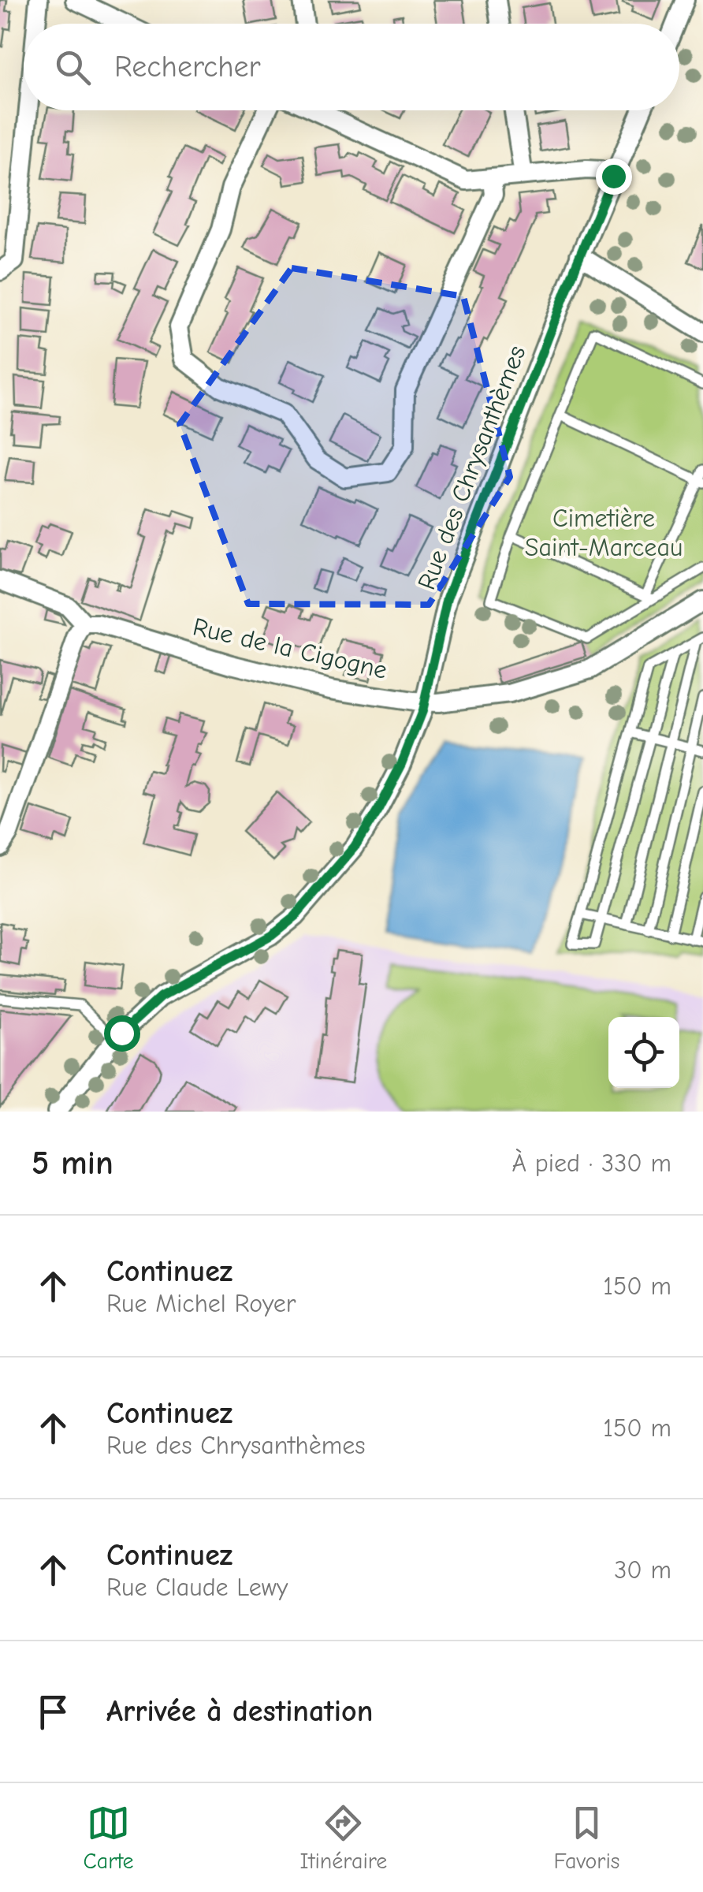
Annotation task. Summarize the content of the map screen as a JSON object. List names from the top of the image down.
{
  "streets": {
    "street": ["Rue des Chrysanthèmes", "Rue de la Cigogne"]
  },
  "crossings": [
    ["Rue des Chrysanthèmes", "Rue de la Cigogne"]
  ],
  "parks": ["Cimetière Saint-Marceau"],
  "page": {
    "search": "Rechercher",
    "heading": ["5 min", "À pied · 330 m"],
    "list": [
      ["Continuez", "Rue Michel Royer", "150 m"],
      ["Continuez", "Rue des Chrysanthèmes", "150 m"],
      ["Continuez", "Rue Claude Lewy", "30 m"],
      "Arrivée à destination"
    ],
    "nav": ["Carte", "Itinéraire", "Favoris"]
  }
}
